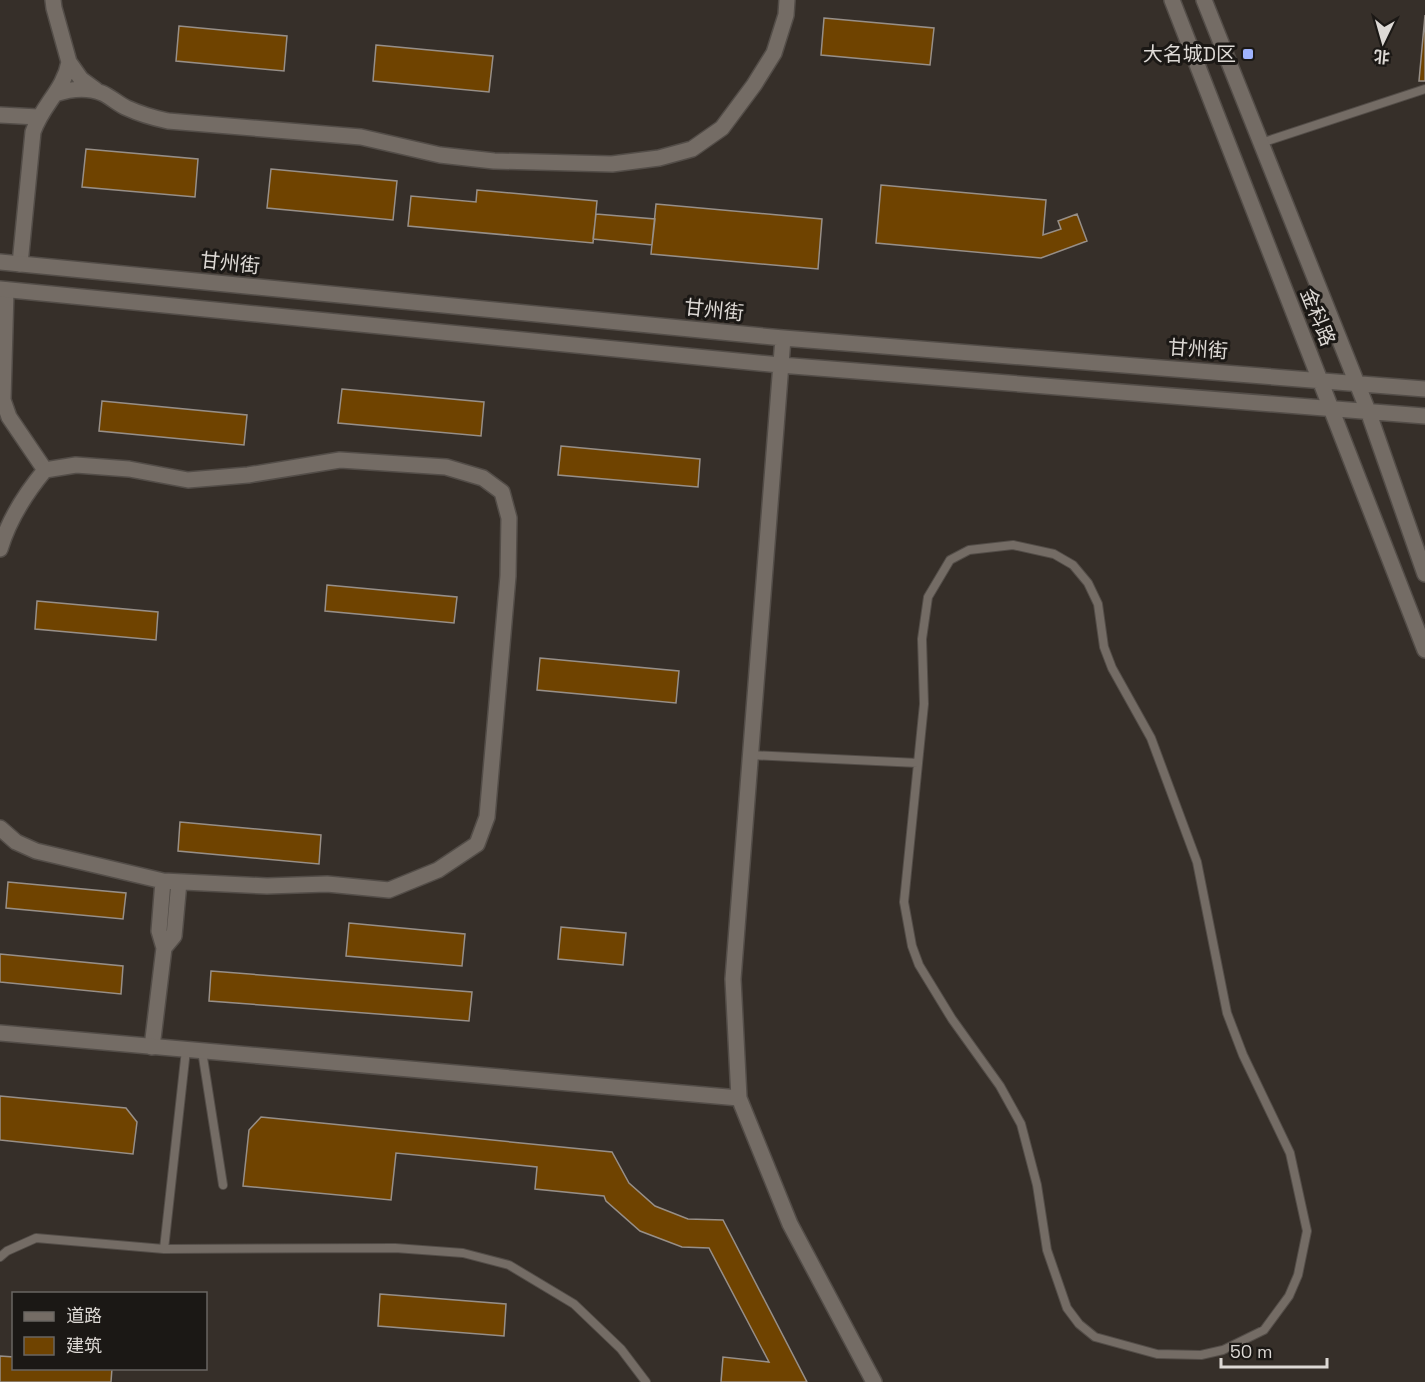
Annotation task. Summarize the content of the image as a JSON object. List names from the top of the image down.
{
  "streets": {
    "street": ["甘州街", "金科路"]
  },
  "crossings": [
    ["甘州街", "金科路"]
  ],
  "places": {
    "transit": ["大名城D区"]
  },
  "legend": ["道路", "建筑"],
  "scale_bar": "50 m",
  "north": "bottom"
}
